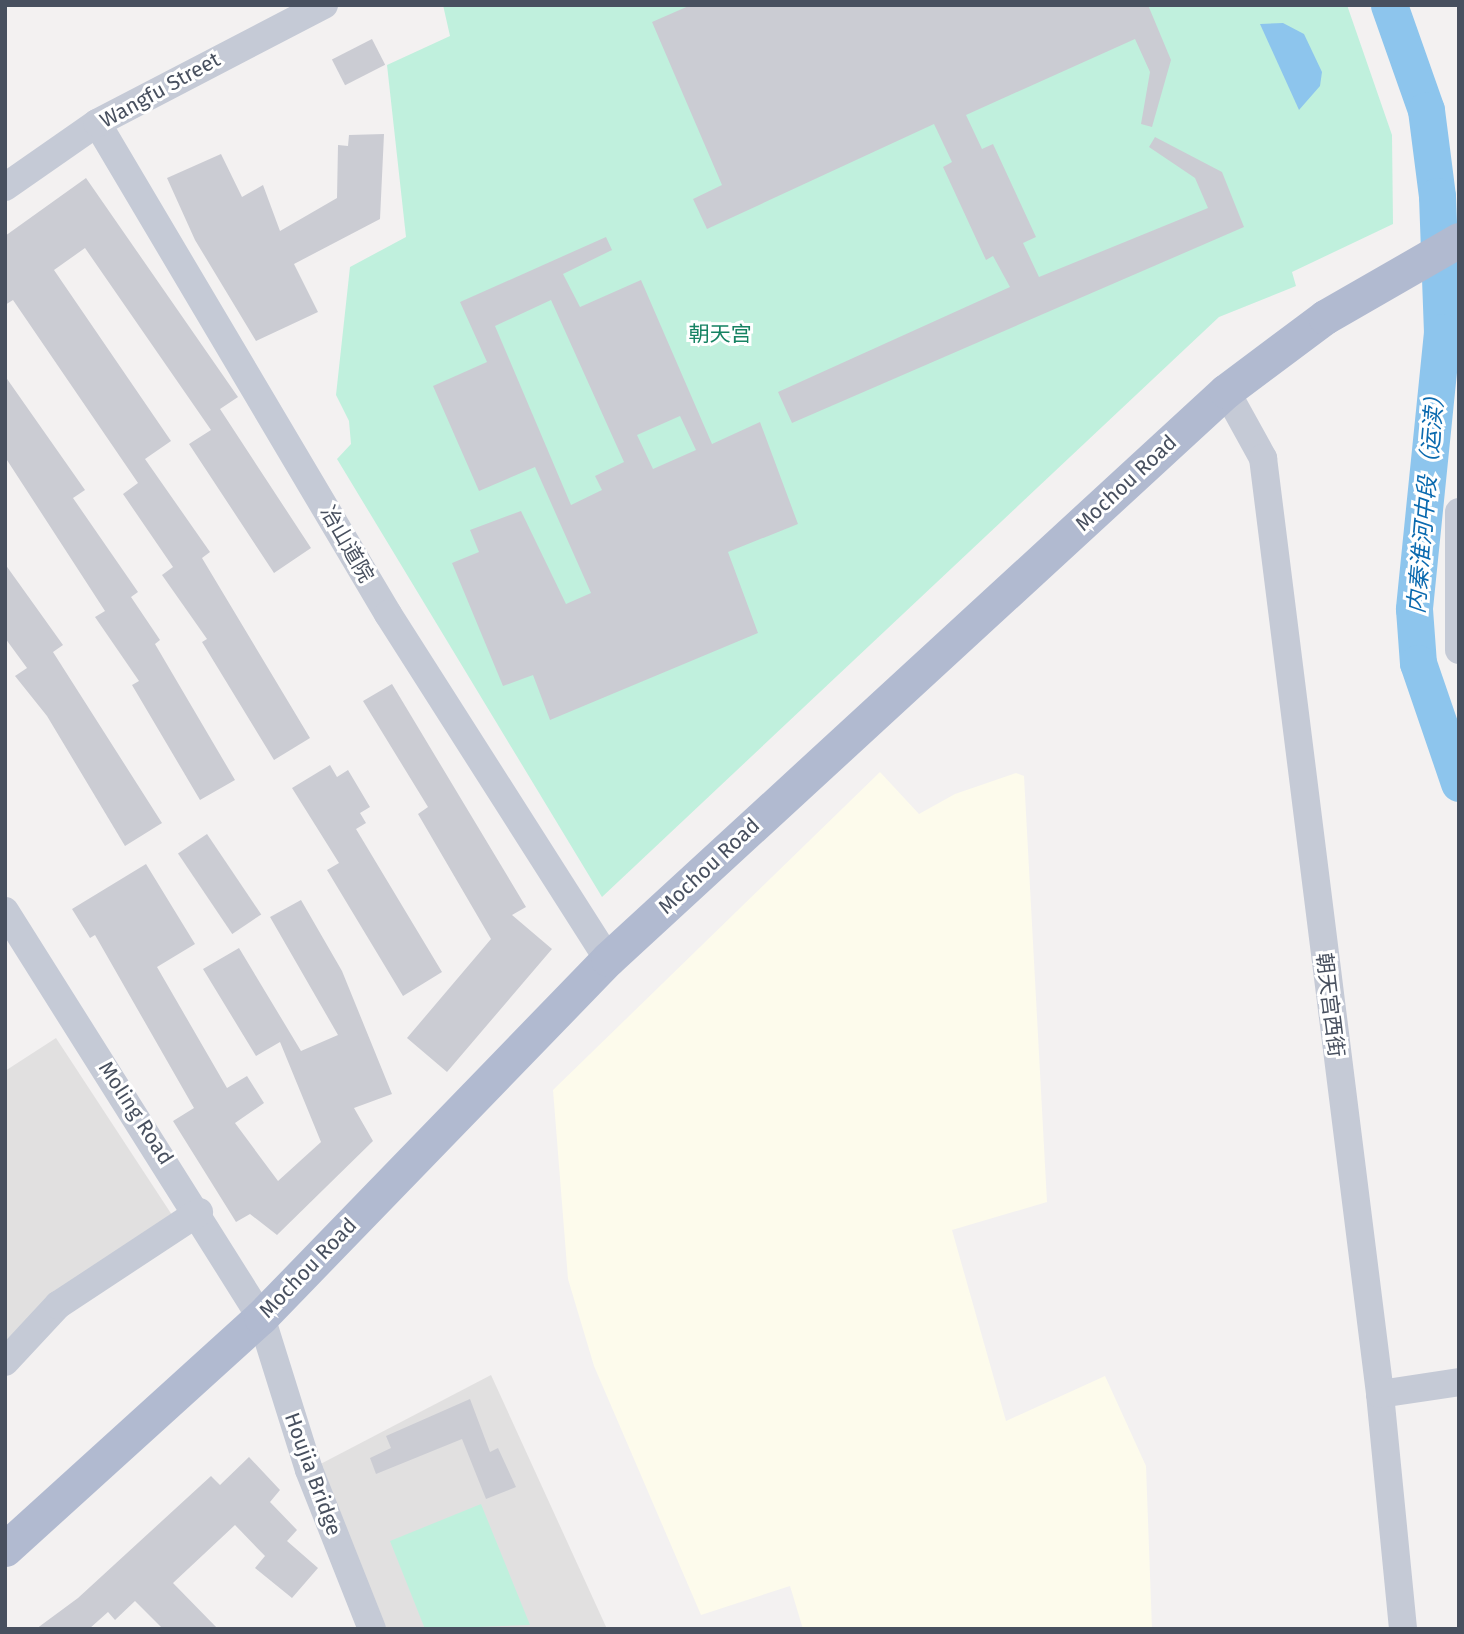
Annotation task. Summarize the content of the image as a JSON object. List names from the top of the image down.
{
  "streets": {
    "main road": ["Mochou Road"],
    "street": [
      "Wangfu Street",
      "冶山道院",
      "朝天宫西街",
      "Moling Road",
      "Houjia Bridge"
    ]
  },
  "crossings": [
    ["Wangfu Street", "冶山道院"],
    ["Mochou Road", "冶山道院"],
    ["Mochou Road", "朝天宫西街"],
    ["Mochou Road", "Moling Road"],
    ["Mochou Road", "Houjia Bridge"],
    ["Moling Road", "Houjia Bridge"]
  ],
  "water": ["内秦淮河中段（运渎）"],
  "parks": ["朝天宫"]
}
